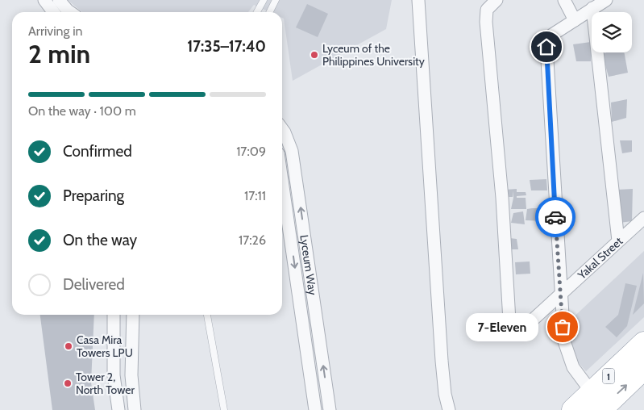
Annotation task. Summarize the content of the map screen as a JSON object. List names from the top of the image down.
{
  "streets": {
    "highway": ["1"],
    "street": ["Yakal Street", "Lyceum Way"]
  },
  "places": [
    "Lyceum of the Philippines University",
    "7-Eleven",
    "Casa Mira Towers LPU",
    "Tower 2, North Tower"
  ],
  "page": {
    "heading": ["2 min", "Arriving in", "17:35–17:40"],
    "bar": "On the way · 100 m",
    "list": [
      ["Confirmed", "17:09"],
      ["Preparing", "17:11"],
      ["On the way", "17:26"],
      "Delivered"
    ],
    "bubble": "7-Eleven"
  }
}
